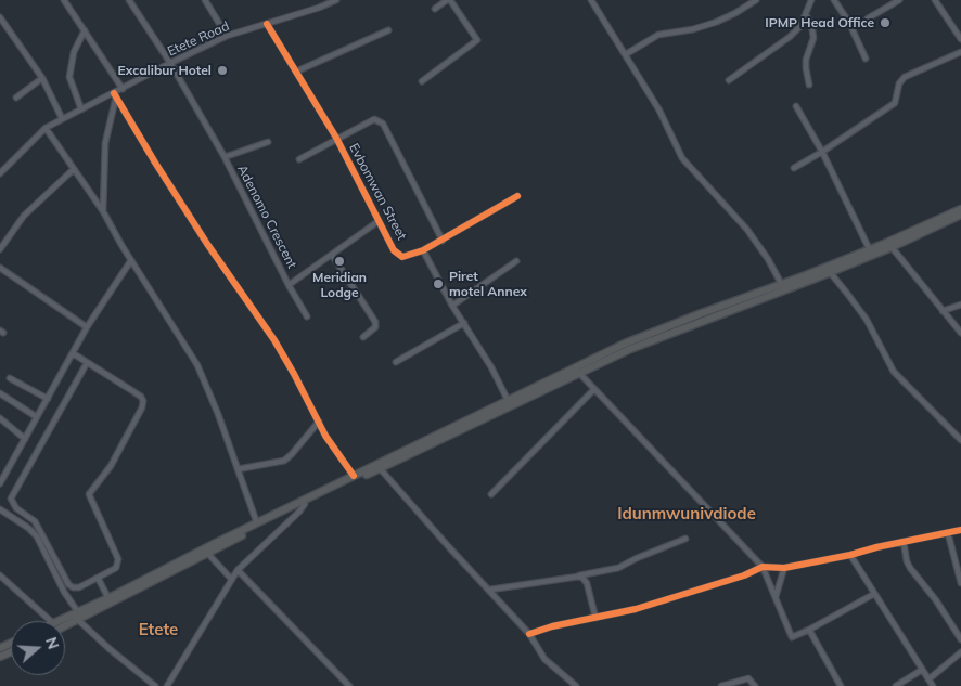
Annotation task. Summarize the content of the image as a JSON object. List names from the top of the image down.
{
  "streets": {
    "street": ["Etete Road", "Evbomwan Street", "Adenomo Crescent"]
  },
  "crossings": [
    ["Etete Road", "Evbomwan Street"],
    ["Etete Road", "Adenomo Crescent"],
    ["Evbomwan Street", "Adenomo Crescent"]
  ],
  "districts": ["Idunmwunivdiode", "Etete"],
  "places": [
    "IPMP Head Office",
    "Excalibur Hotel",
    "Meridian Lodge",
    "Piret motel Annex"
  ],
  "north": "right"
}
